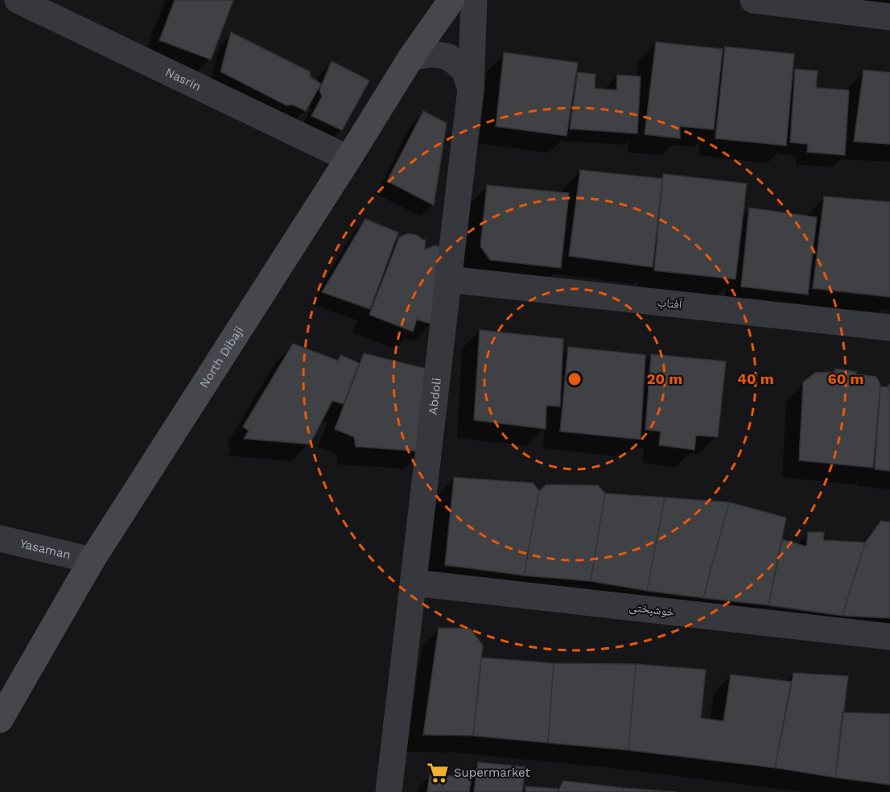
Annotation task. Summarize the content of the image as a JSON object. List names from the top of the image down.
{
  "streets": {
    "main road": ["North Dibaji"],
    "street": [
      "Nasrin",
      "آفتاب",
      "Abdoli",
      "Yasaman",
      "خوشبختی"
    ]
  },
  "crossings": [
    ["Nasrin", "North Dibaji"],
    ["آفتاب", "Abdoli"],
    ["North Dibaji", "Yasaman"],
    ["Abdoli", "خوشبختی"]
  ],
  "places": {
    "supermarket": ["Supermarket"]
  },
  "rings": ["20 m", "40 m", "60 m"]
}
